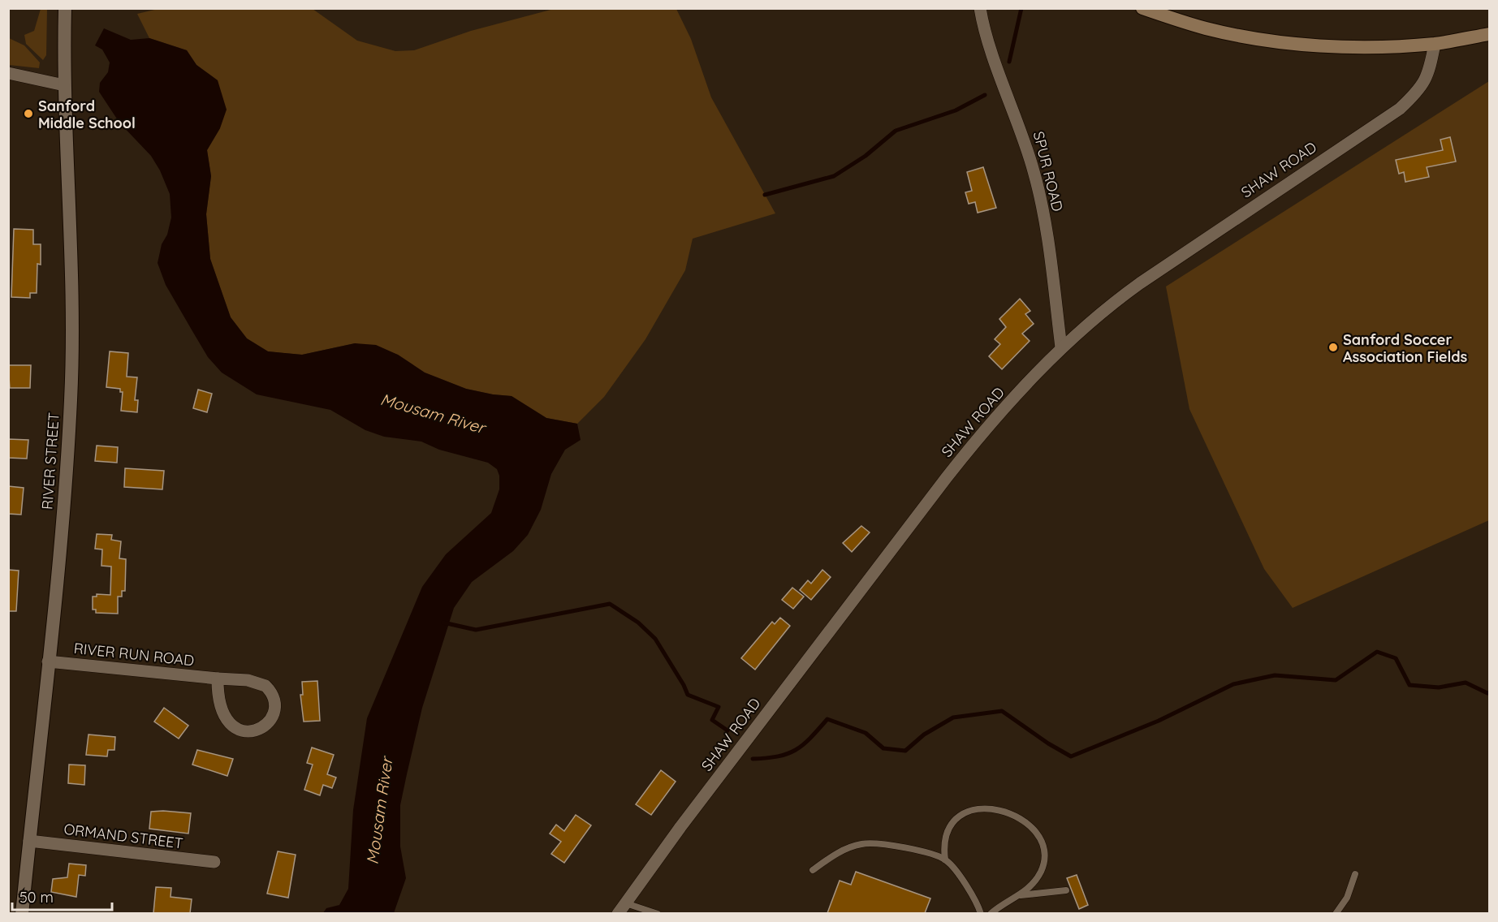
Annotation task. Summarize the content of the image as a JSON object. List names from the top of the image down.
{
  "streets": {
    "street": [
      "SHAW ROAD",
      "SPUR ROAD",
      "RIVER STREET",
      "RIVER RUN ROAD",
      "ORMAND STREET"
    ]
  },
  "crossings": [
    ["SHAW ROAD", "SPUR ROAD"],
    ["RIVER STREET", "RIVER RUN ROAD"],
    ["RIVER STREET", "ORMAND STREET"]
  ],
  "water": ["Mousam River"],
  "places": ["Sanford Middle School", "Sanford Soccer Association Fields"],
  "scale_bar": "50 m"
}
